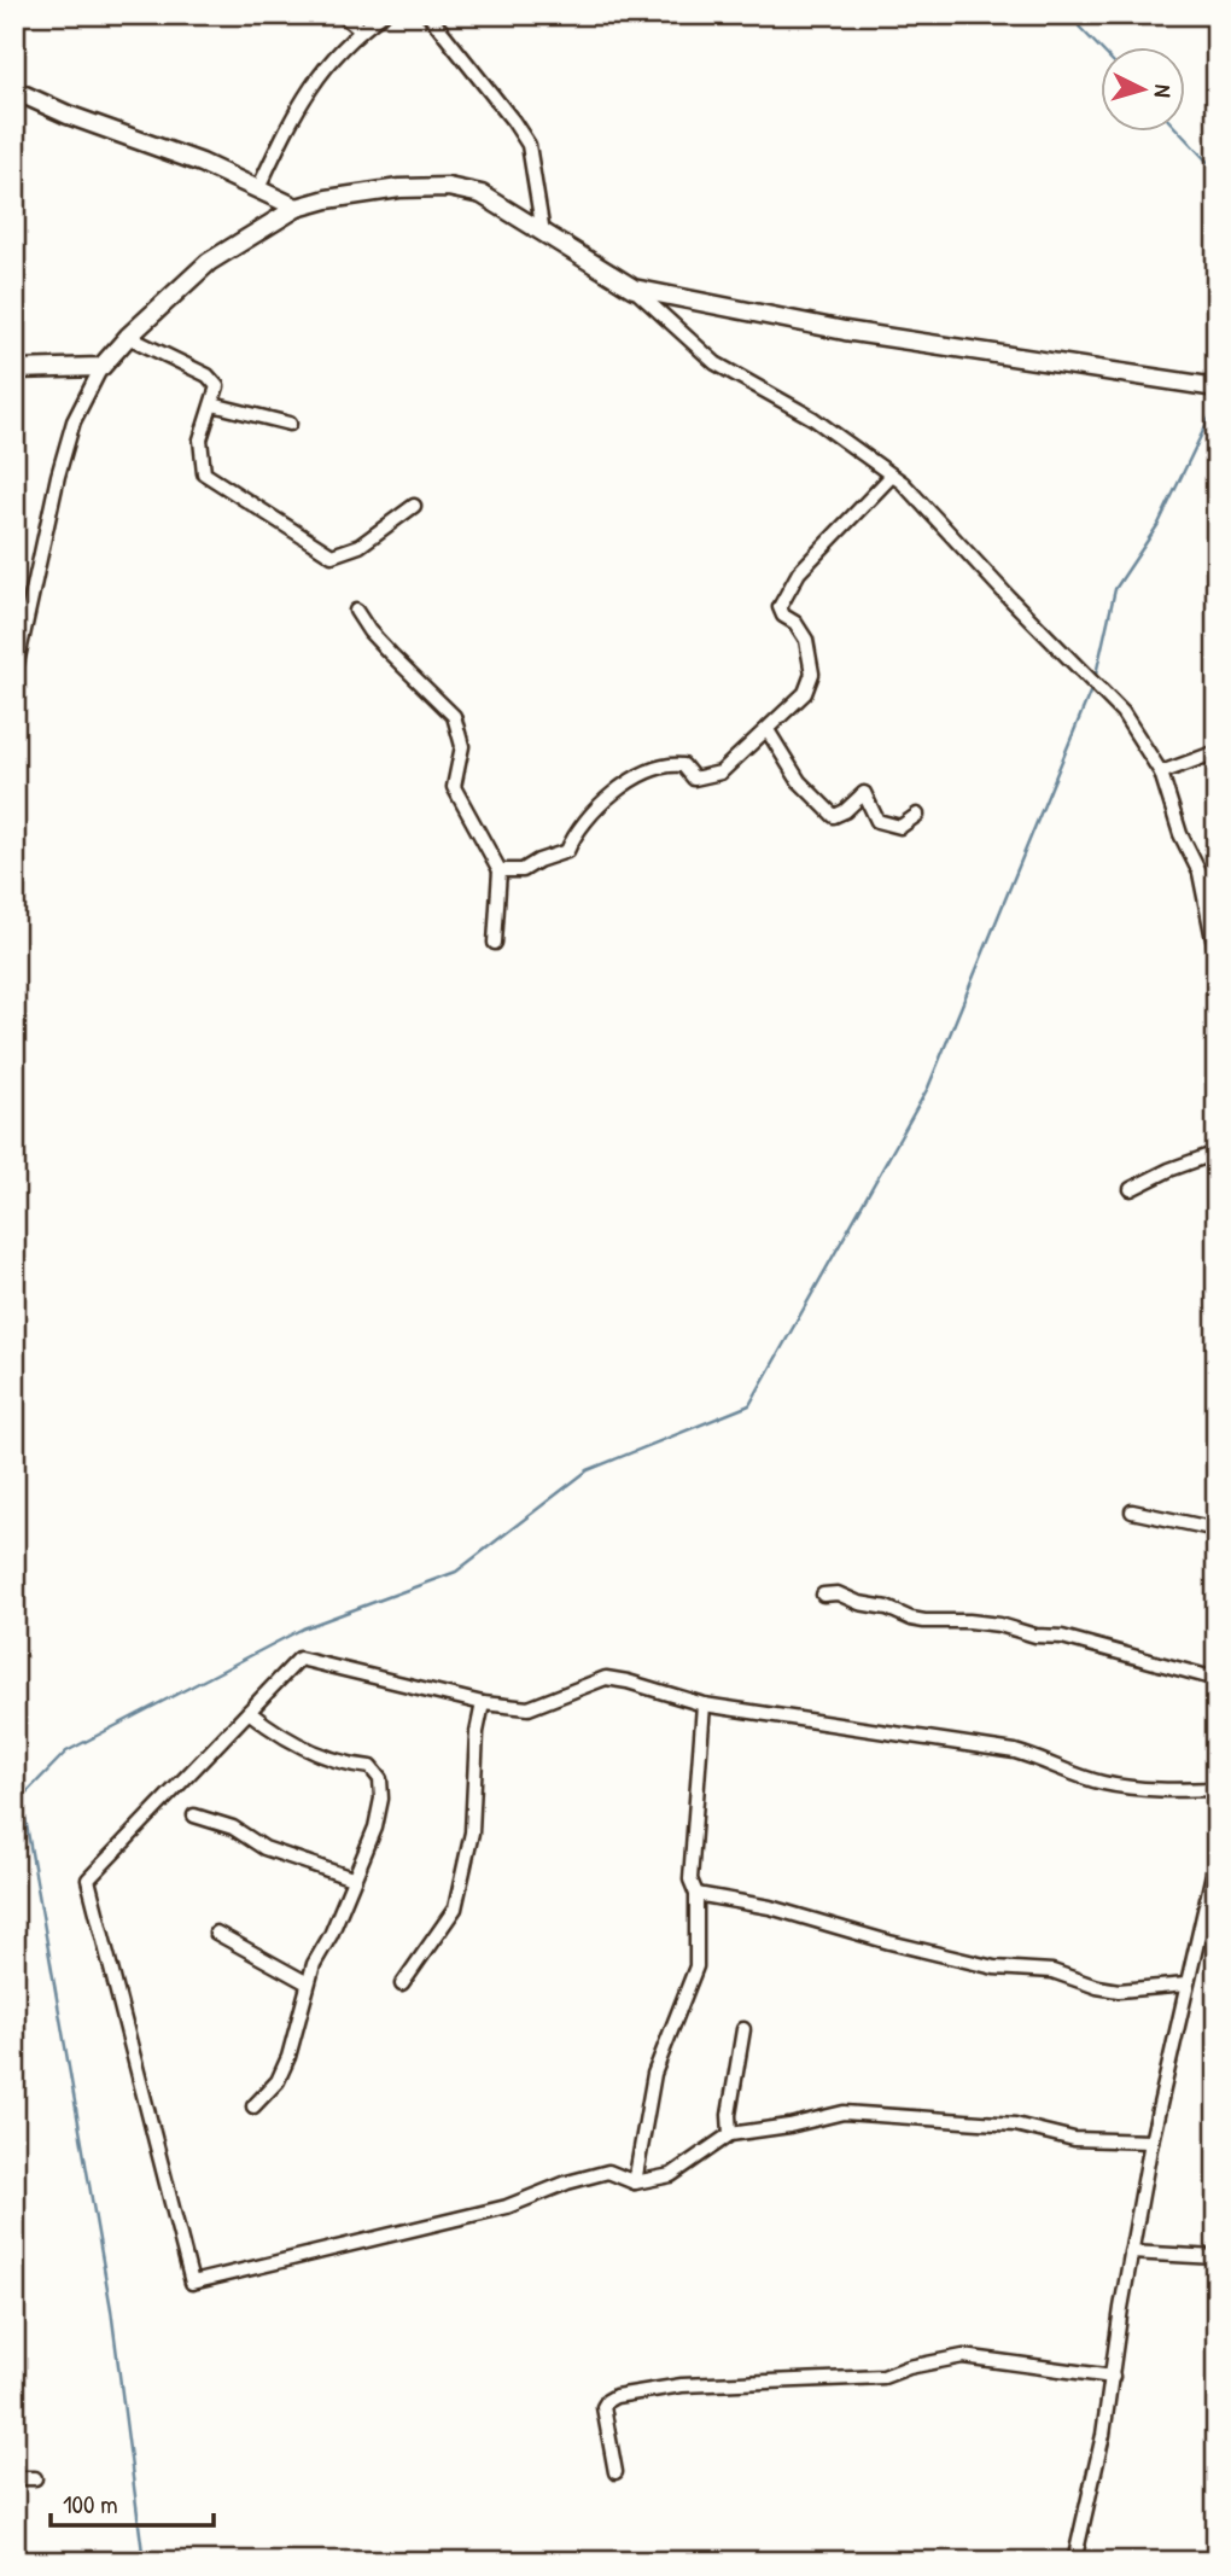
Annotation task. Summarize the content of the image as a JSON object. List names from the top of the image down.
{
  "scale_bar": "100 m",
  "north": "right"
}
